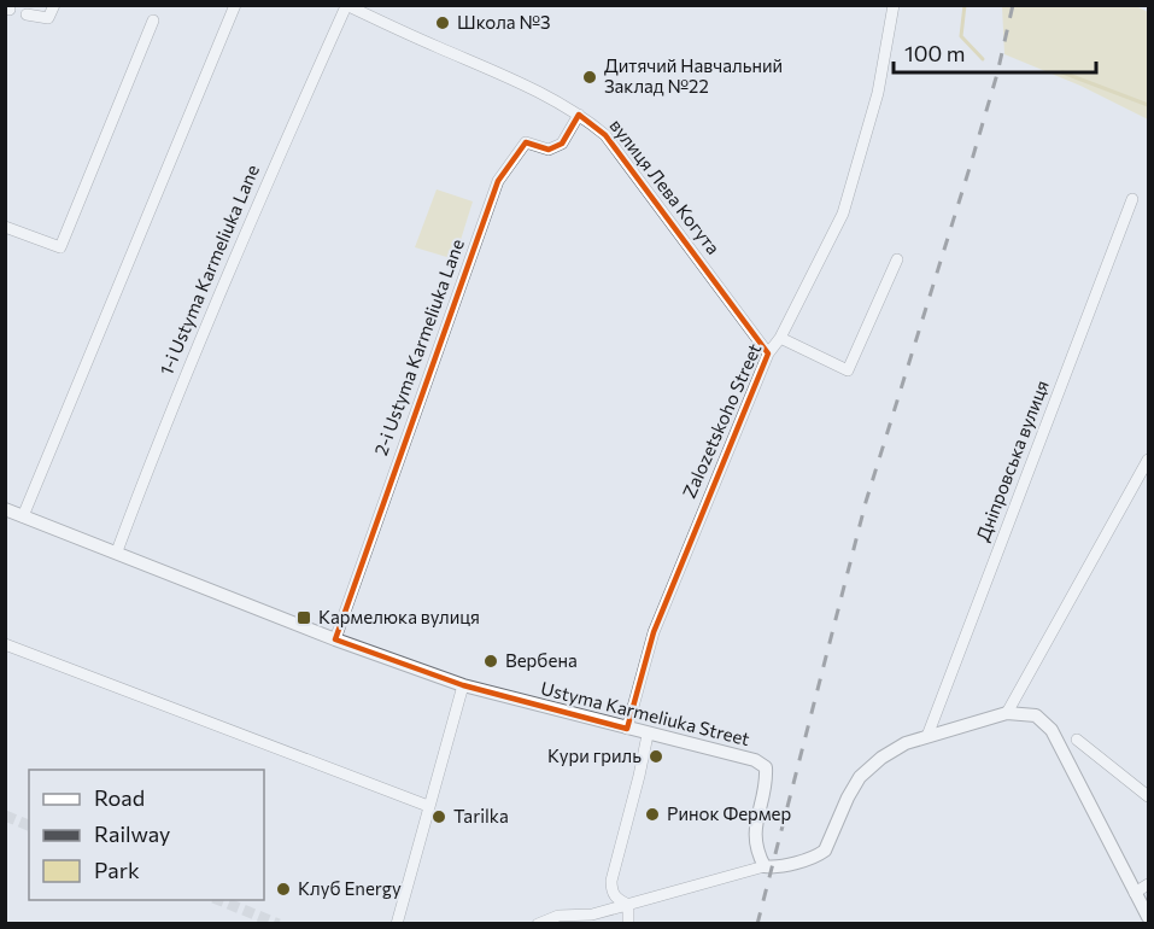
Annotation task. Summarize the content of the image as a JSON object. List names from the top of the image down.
{
  "streets": {
    "street": [
      "вулиця Лева Когута",
      "1-i Ustyma Karmeliuka Lane",
      "2-i Ustyma Karmeliuka Lane",
      "Zalozetskoho Street",
      "Дніпровська вулиця",
      "Ustyma Karmeliuka Street"
    ]
  },
  "crossings": [
    ["вулиця Лева Когута", "1-i Ustyma Karmeliuka Lane"],
    ["вулиця Лева Когута", "2-i Ustyma Karmeliuka Lane"],
    ["вулиця Лева Когута", "Zalozetskoho Street"],
    ["1-i Ustyma Karmeliuka Lane", "Ustyma Karmeliuka Street"],
    ["2-i Ustyma Karmeliuka Lane", "Ustyma Karmeliuka Street"],
    ["Zalozetskoho Street", "Ustyma Karmeliuka Street"]
  ],
  "places": {
    "other": [
      "Школа №3",
      "Дитячий Навчальний Заклад №22",
      "Вербена",
      "Кури гриль",
      "Ринок Фермер",
      "Tarilka",
      "Клуб Energy"
    ],
    "transit": ["Кармелюка вулиця"]
  },
  "legend": ["Road", "Railway", "Park"],
  "scale_bar": "100 m"
}
